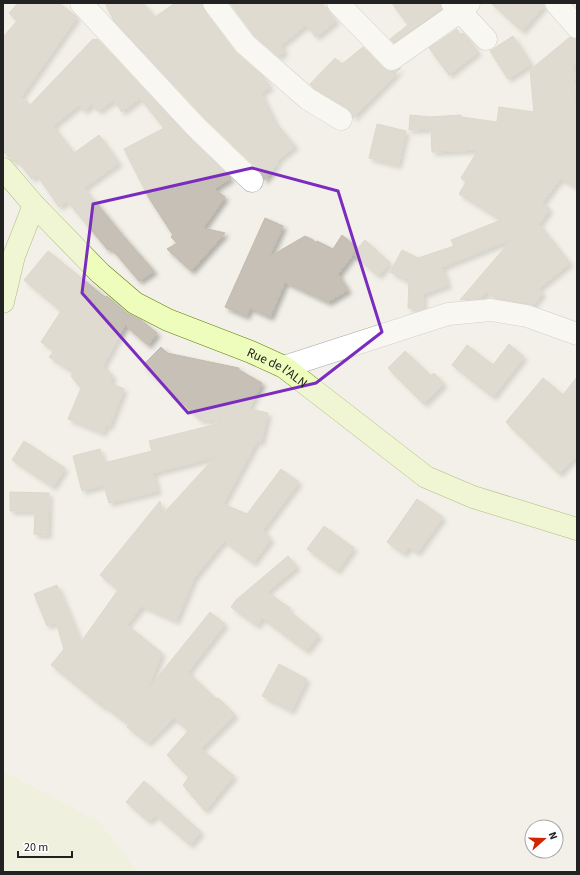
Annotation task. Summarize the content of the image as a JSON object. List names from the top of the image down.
{
  "streets": {
    "main road": ["Rue de l'ALN"]
  },
  "scale_bar": "20 m",
  "north": "right"
}
